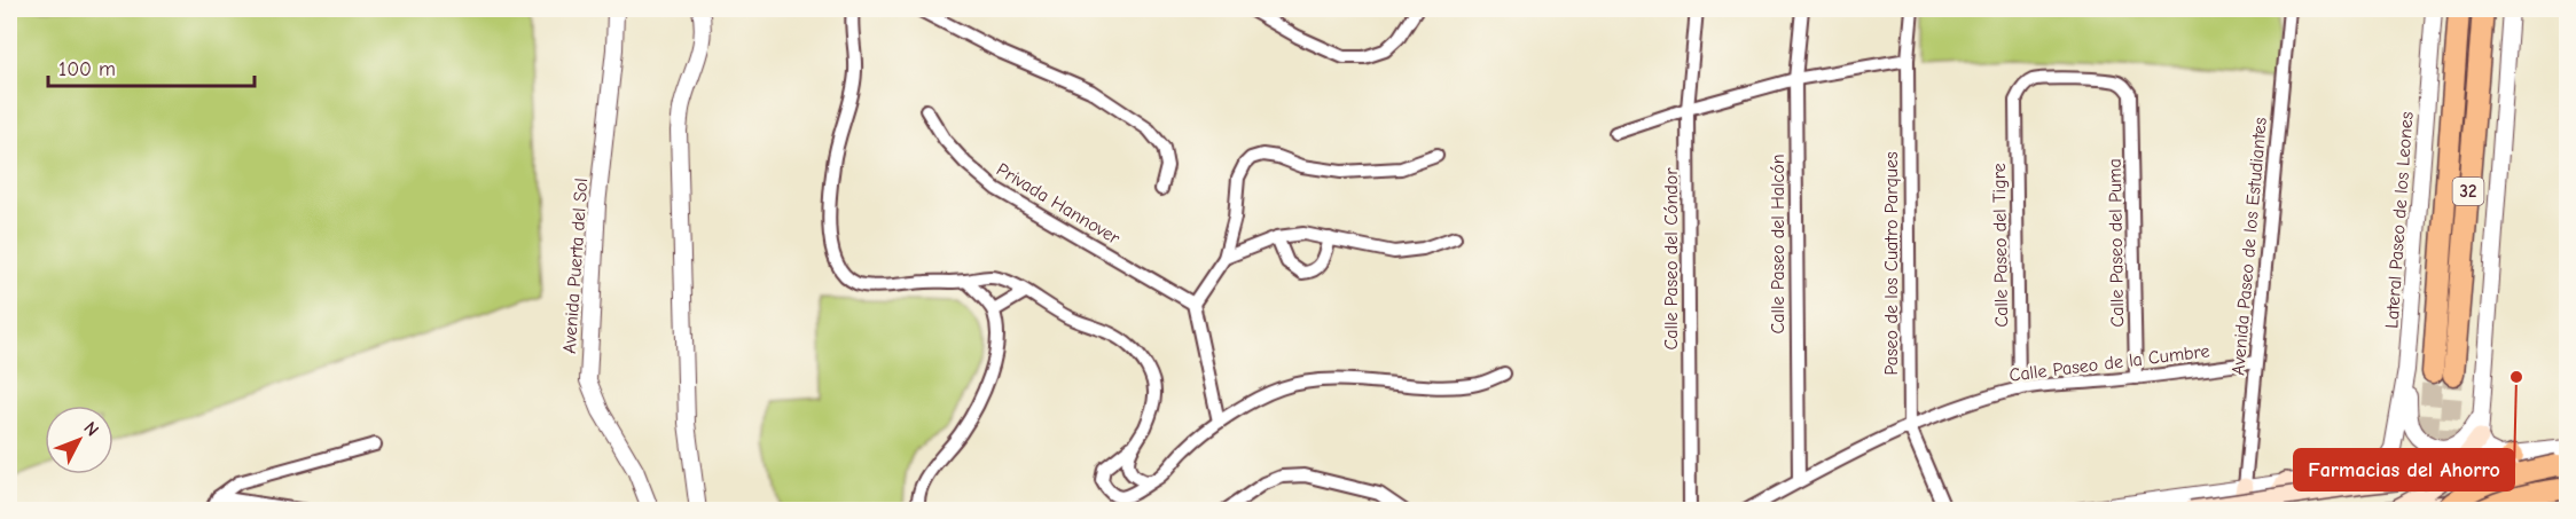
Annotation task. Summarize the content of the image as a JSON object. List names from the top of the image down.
{
  "streets": {
    "main road": ["32"],
    "street": [
      "Privada Hannover",
      "Lateral Paseo de los Leones",
      "Calle Paseo del Puma",
      "Calle Paseo del Halcón",
      "Calle Paseo del Tigre",
      "Avenida Paseo de los Estudiantes",
      "Calle Paseo del Cóndor",
      "Paseo de los Cuatro Parques",
      "Avenida Puerta del Sol",
      "Calle Paseo de la Cumbre"
    ]
  },
  "crossings": [
    ["Lateral Paseo de los Leones", "Avenida Paseo de los Estudiantes"],
    ["Calle Paseo del Puma", "Calle Paseo del Tigre"],
    ["Calle Paseo del Puma", "Calle Paseo de la Cumbre"],
    ["Calle Paseo del Halcón", "Calle Paseo de la Cumbre"],
    ["Calle Paseo del Tigre", "Calle Paseo de la Cumbre"],
    ["Avenida Paseo de los Estudiantes", "Calle Paseo de la Cumbre"],
    ["Paseo de los Cuatro Parques", "Calle Paseo de la Cumbre"]
  ],
  "places": ["Farmacias del Ahorro"],
  "scale_bar": "100 m",
  "north": "top right"
}
